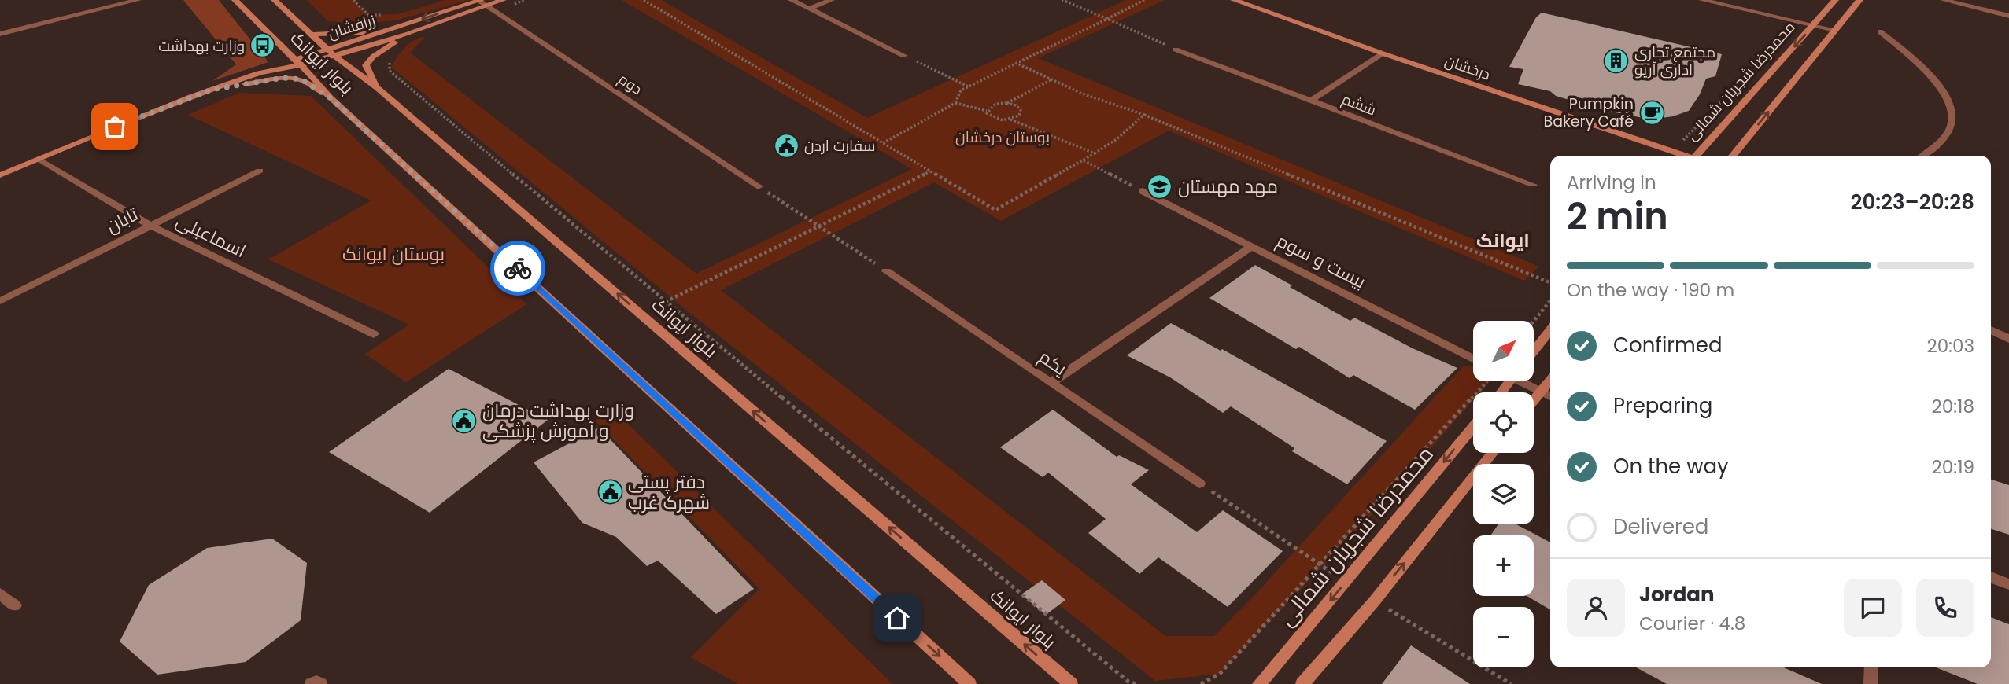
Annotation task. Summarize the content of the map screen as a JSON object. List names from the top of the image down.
{
  "streets": {
    "main road": [
      "زرافشان",
      "بلوار ایوانک",
      "درخشان",
      "محمدرضا شجریان شمالی"
    ],
    "street": [
      "دوم",
      "ششم",
      "تابان",
      "اسماعیلی",
      "بیست و سوم",
      "یکم"
    ]
  },
  "crossings": [
    ["زرافشان", "بلوار ایوانک"],
    ["زرافشان", "دوم"],
    ["تابان", "اسماعیلی"]
  ],
  "districts": ["ایوانک"],
  "parks": ["بوستان درخشان", "بوستان ایوانک"],
  "places": {
    "bus stop": ["وزارت بهداشت"],
    "building": ["مجتمع تجاری اداری آريو"],
    "cafe": ["Pumpkin Bakery Café"],
    "public building": ["سفارت اردن", "وزارت بهداشت درمان و آموزش پزشکی", "دفتر پستی شهرک غرب"],
    "school or university": ["مهد مهستان"]
  },
  "north": "top right",
  "page": {
    "heading": ["2 min", "Arriving in", "20:23–20:28"],
    "panel": ["Jordan", "Courier · 4.8"],
    "bar": "On the way · 190 m",
    "list": [
      ["Confirmed", "20:03"],
      ["Preparing", "20:18"],
      ["On the way", "20:19"],
      "Delivered"
    ],
    "map_buttons": ["+", "−"]
  }
}
